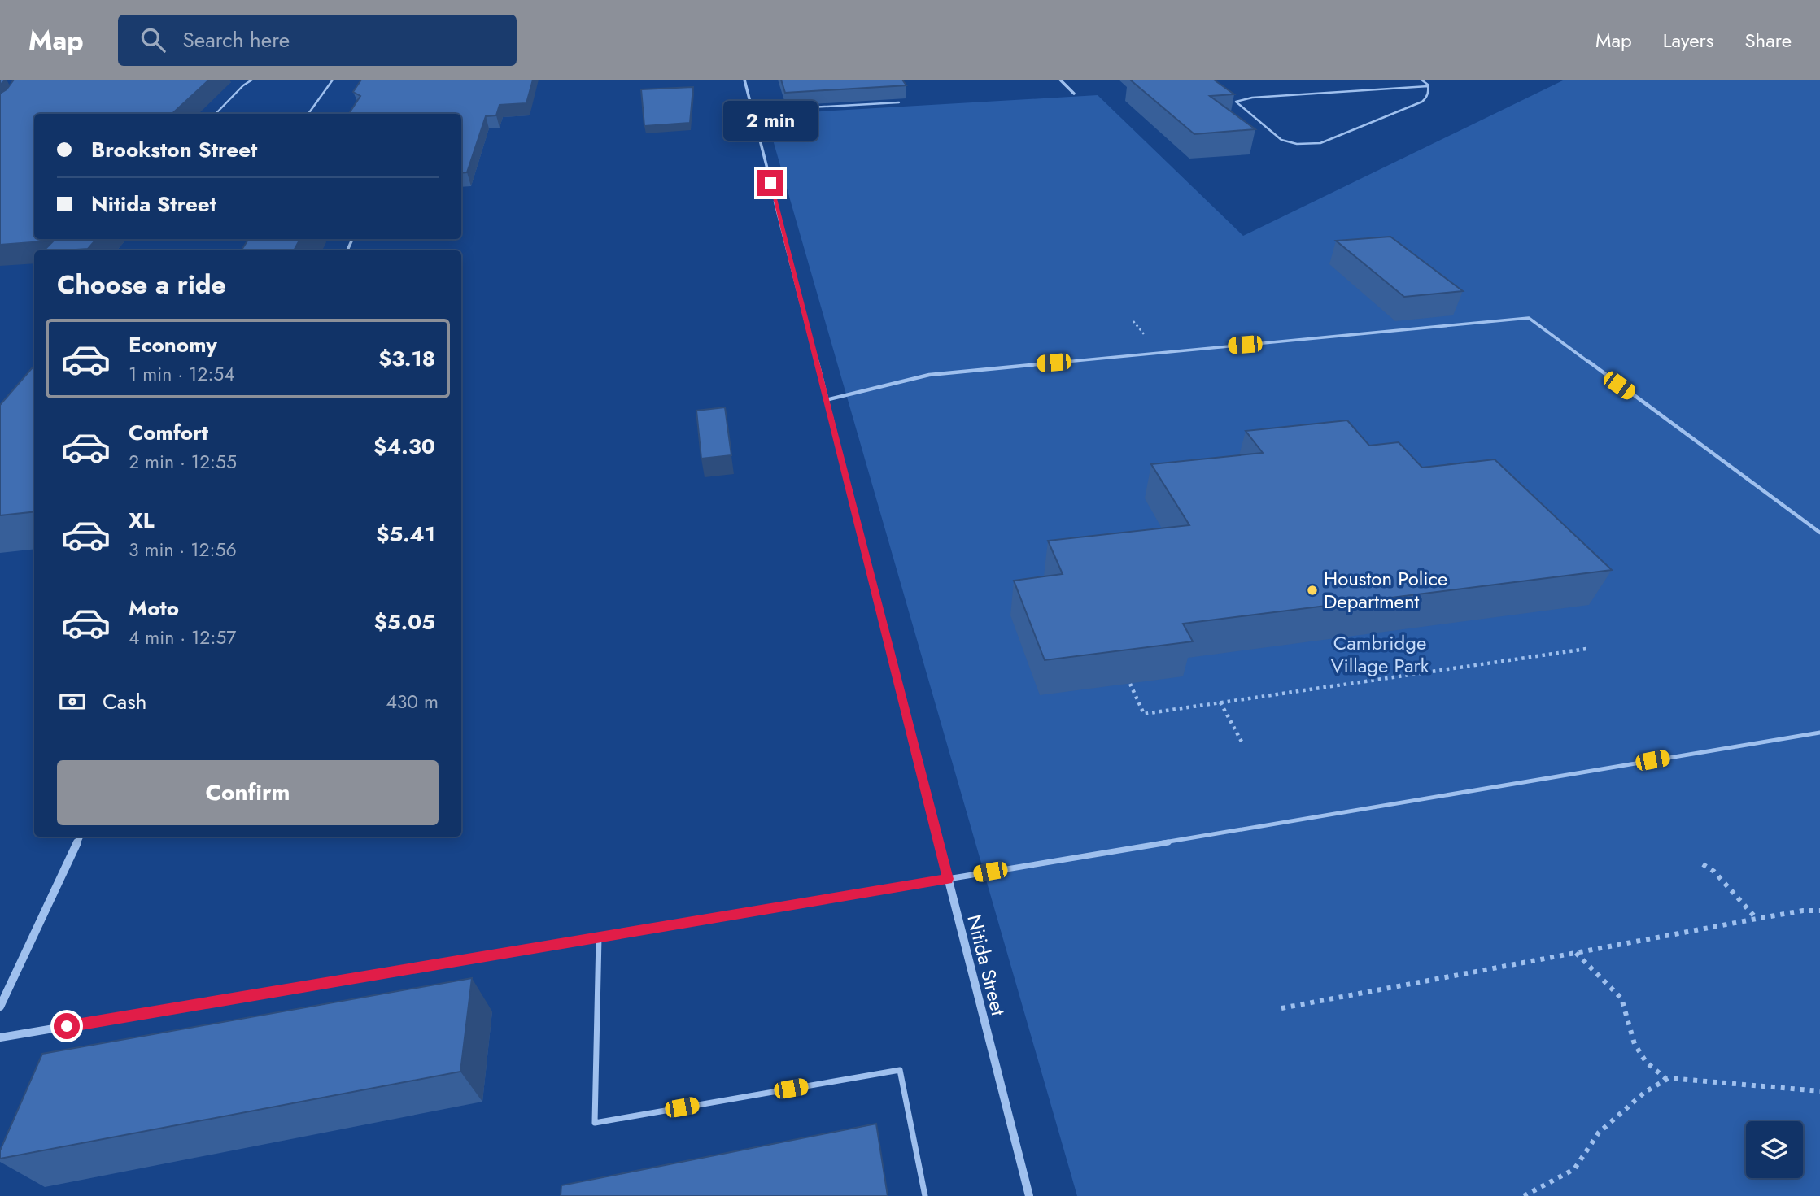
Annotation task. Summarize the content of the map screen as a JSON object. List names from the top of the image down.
{
  "streets": {
    "street": ["Nitida Street"]
  },
  "parks": ["Cambridge Village Park"],
  "places": ["Houston Police Department"],
  "page": {
    "header": "Map",
    "search": "Search here",
    "nav": ["Map", "Layers", "Share"],
    "bubble": "2 min",
    "banner": ["Brookston Street", "Nitida Street"],
    "heading": "Choose a ride",
    "list": [
      {
        "name": "Economy",
        "note": "1 min · 12:54",
        "value": "$3.18"
      },
      {
        "name": "Comfort",
        "note": "2 min · 12:55",
        "value": "$4.30"
      },
      {
        "name": "XL",
        "note": "3 min · 12:56",
        "value": "$5.41"
      },
      {
        "name": "Moto",
        "note": "4 min · 12:57",
        "value": "$5.05"
      }
    ],
    "pay": ["Cash", "430 m"],
    "buttons": "Confirm"
  }
}
